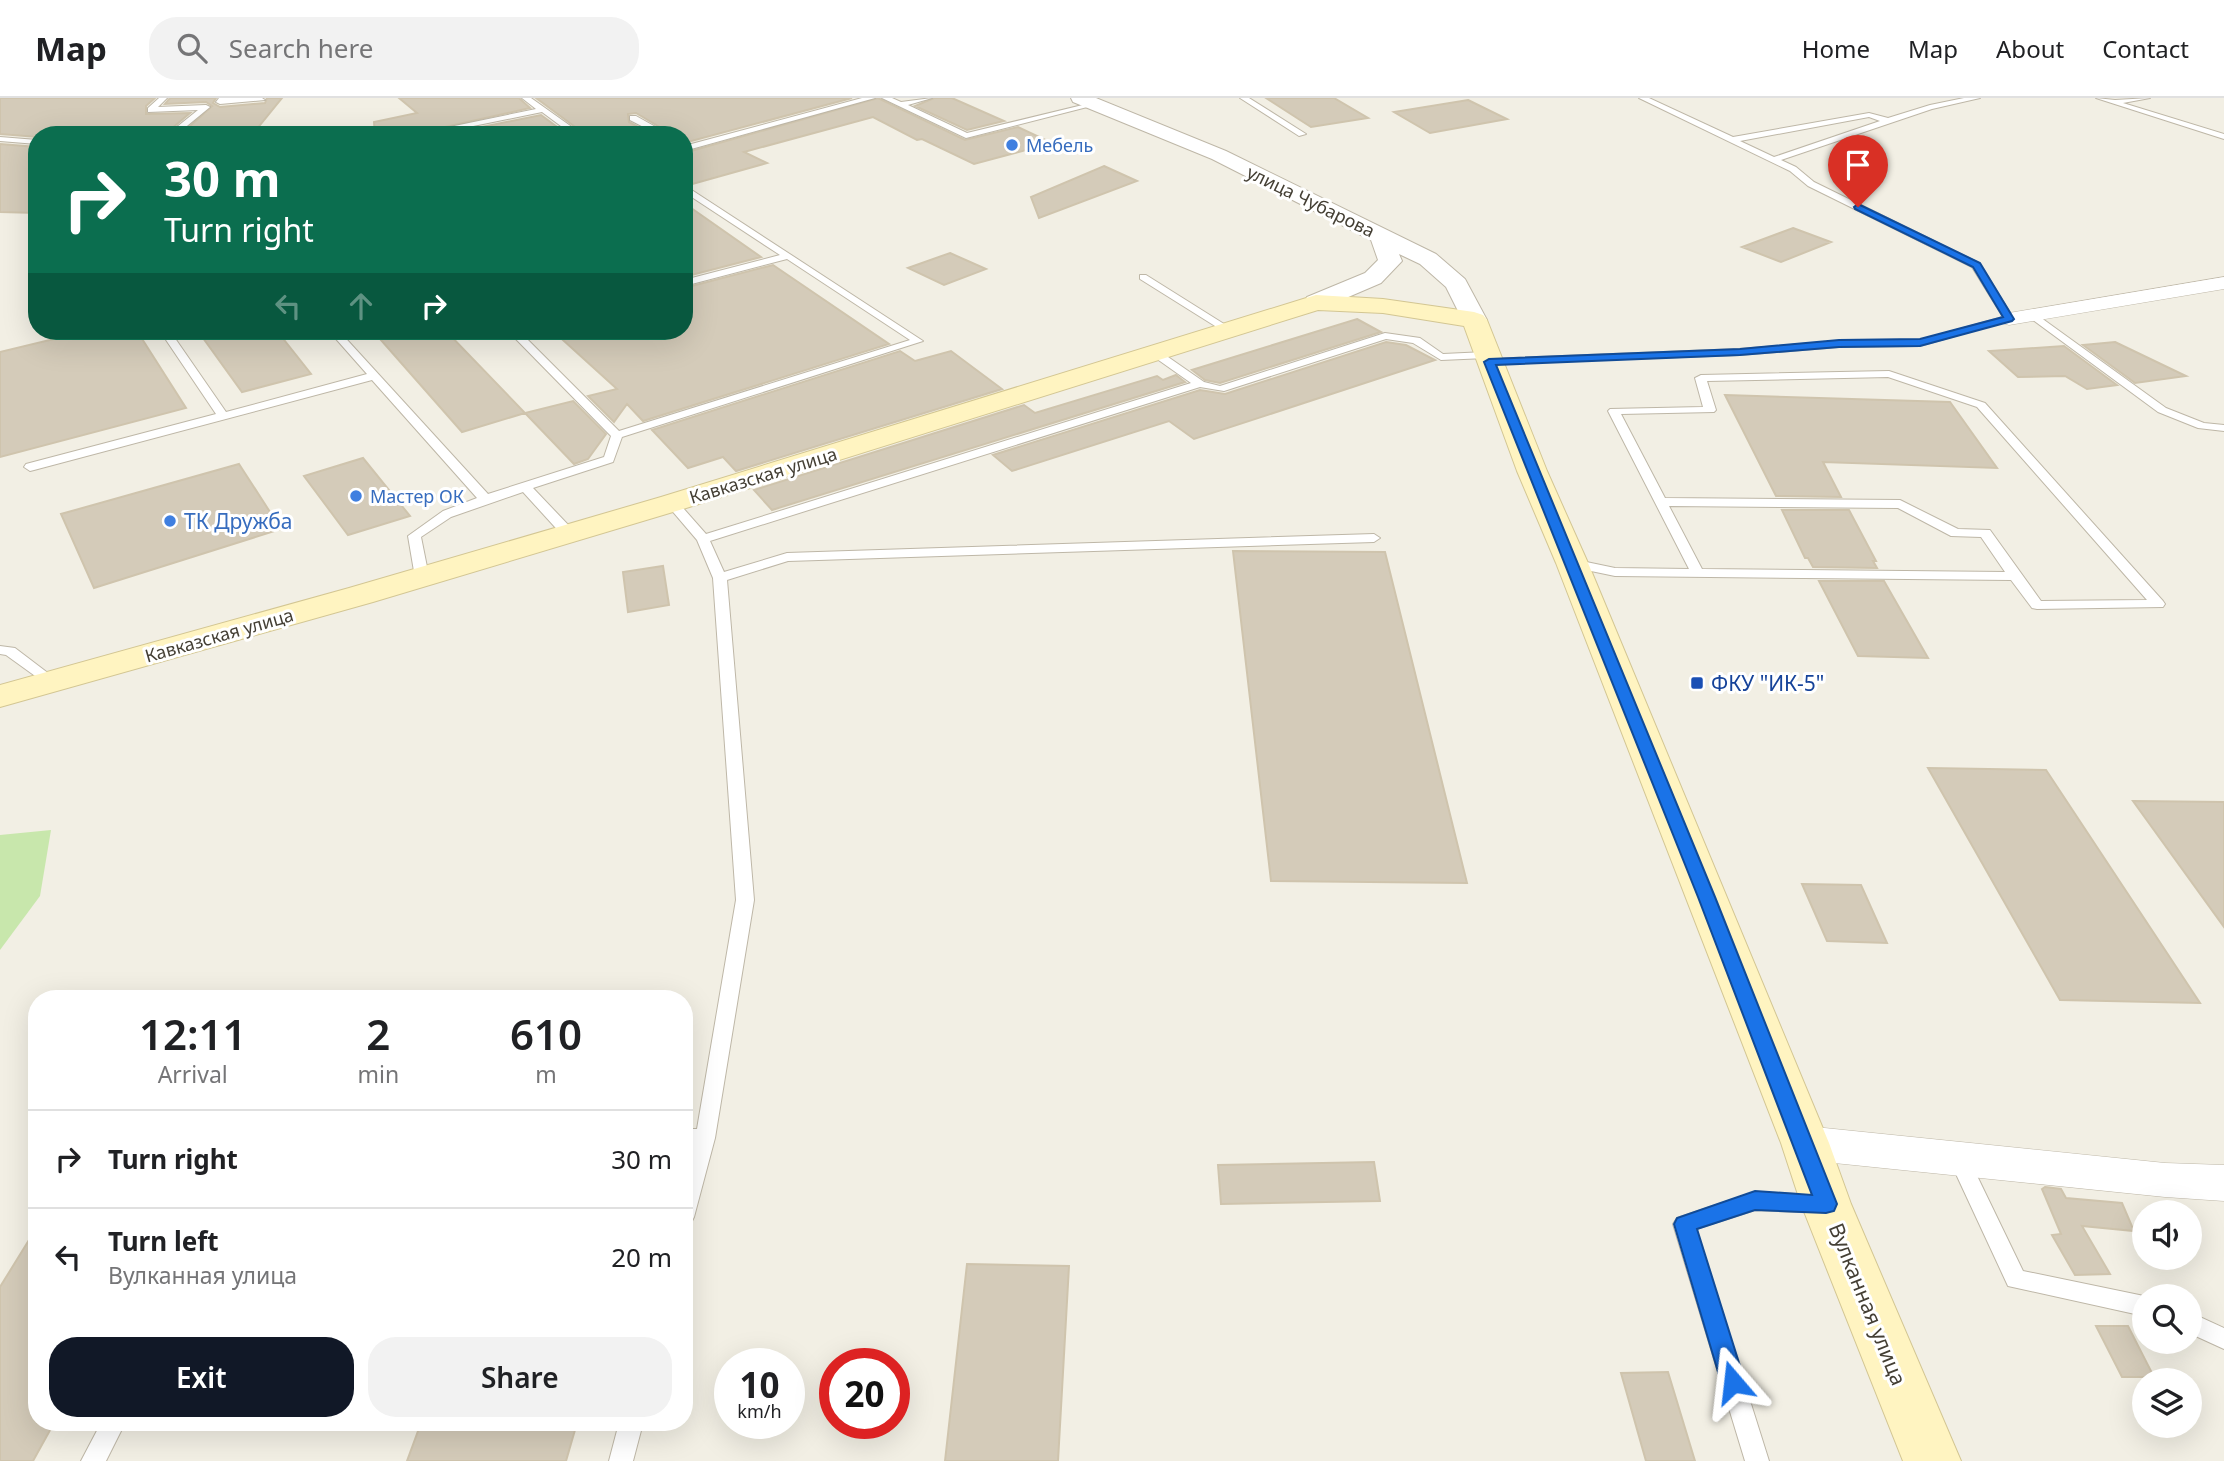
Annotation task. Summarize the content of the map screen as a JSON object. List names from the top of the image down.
{
  "streets": {
    "main road": ["улица Чубарова", "Кавказская улица", "Вулканная улица"]
  },
  "crossings": [
    ["улица Чубарова", "Кавказская улица"],
    ["улица Чубарова", "Вулканная улица"]
  ],
  "places": {
    "other": ["Мебель", "Мастер ОК", "ТК Дружба"],
    "transit": ["ФКУ \"ИК-5\""]
  },
  "page": {
    "header": "Map",
    "search": "Search here",
    "nav": [
      "Home",
      "Map",
      "About",
      "Contact"
    ],
    "turn": ["30 m", "Turn right"],
    "eta": [
      "12:11",
      "Arrival",
      "2",
      "min",
      "610",
      "m"
    ],
    "list": [
      {
        "name": "Turn right",
        "value": "30 m"
      },
      {
        "name": "Turn left",
        "note": "Вулканная улица",
        "value": "20 m"
      }
    ],
    "buttons": ["Exit", "Share"],
    "speed": "10 km/h",
    "limit": "20"
  }
}
